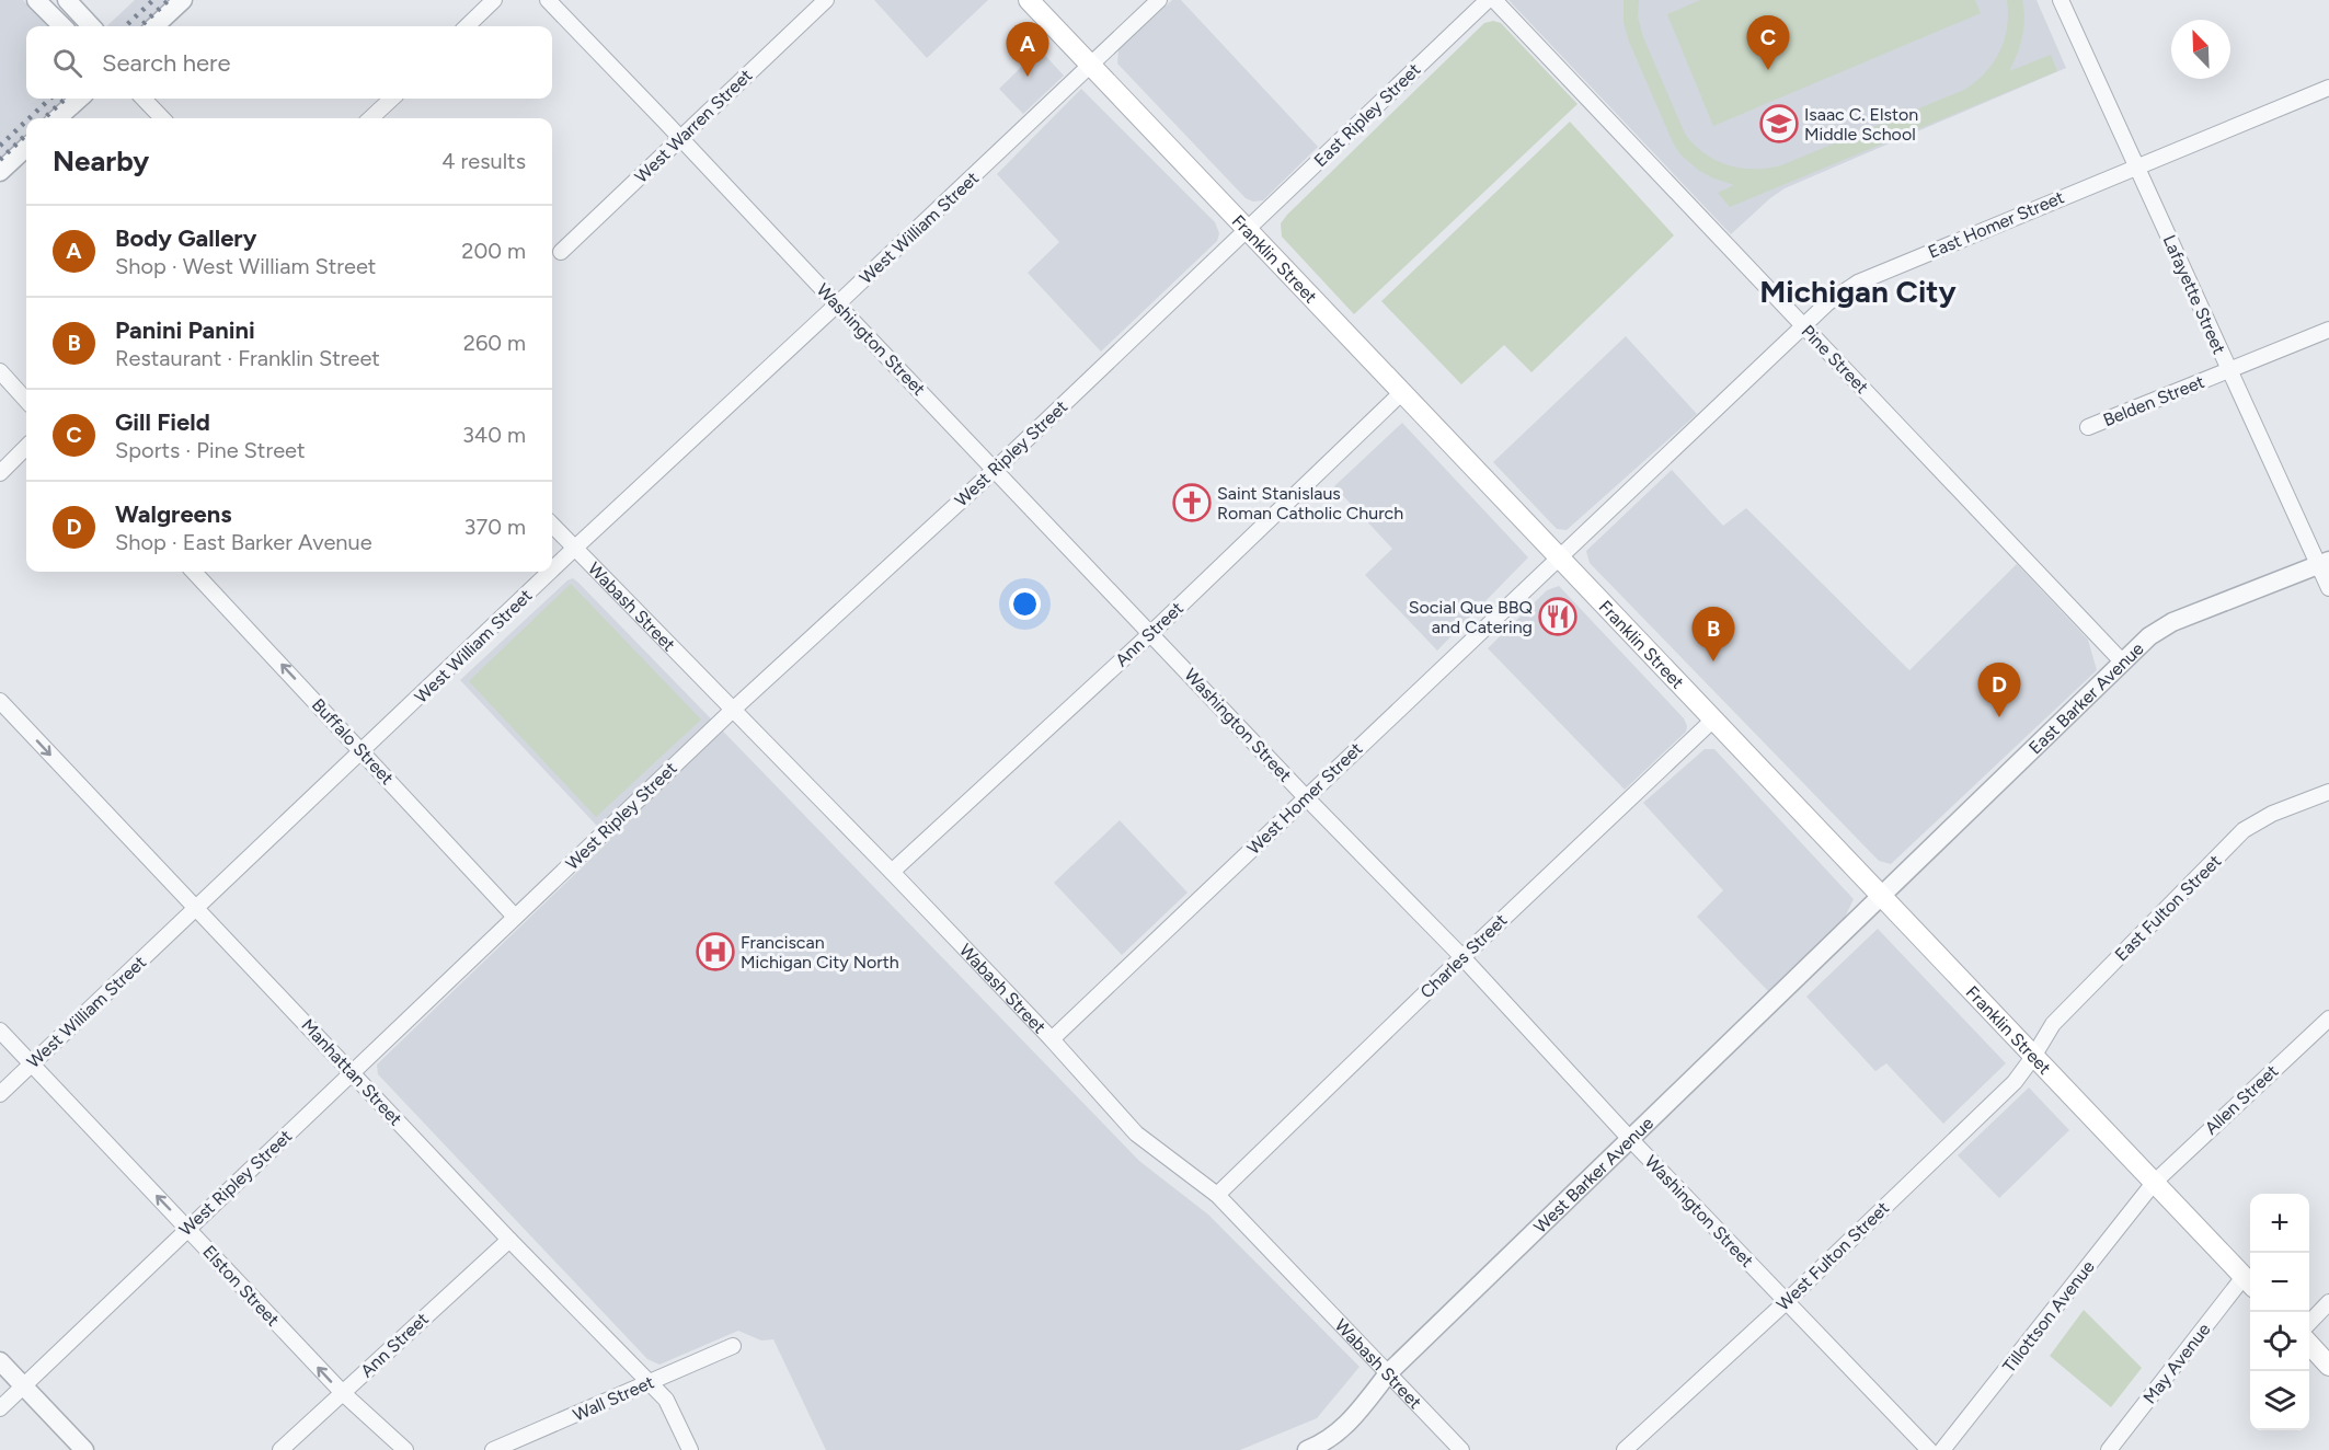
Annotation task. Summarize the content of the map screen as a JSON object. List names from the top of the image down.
{
  "streets": {
    "main road": ["Franklin Street"],
    "street": [
      "East Ripley Street",
      "West Warren Street",
      "East Homer Street",
      "West William Street",
      "Lafayette Street",
      "Washington Street",
      "Pine Street",
      "Belden Street",
      "West Ripley Street",
      "Wabash Street",
      "Ann Street",
      "East Barker Avenue",
      "Buffalo Street",
      "West Homer Street",
      "East Fulton Street",
      "Charles Street",
      "Manhattan Street",
      "Allen Street",
      "West Barker Avenue",
      "West Fulton Street",
      "Elston Street",
      "Tillottson Avenue",
      "May Avenue",
      "Wall Street"
    ]
  },
  "crossings": [
    ["East Ripley Street", "Franklin Street"],
    ["East Ripley Street", "West Ripley Street"],
    ["West Warren Street", "Washington Street"],
    ["East Homer Street", "Franklin Street"],
    ["East Homer Street", "Lafayette Street"],
    ["East Homer Street", "Pine Street"],
    ["East Homer Street", "West Homer Street"],
    ["West William Street", "Franklin Street"],
    ["West William Street", "Washington Street"],
    ["West William Street", "Wabash Street"],
    ["West William Street", "Buffalo Street"],
    ["West William Street", "Manhattan Street"],
    ["West William Street", "Elston Street"],
    ["Franklin Street", "West Ripley Street"],
    ["Franklin Street", "Ann Street"],
    ["Franklin Street", "East Barker Avenue"],
    ["Franklin Street", "West Homer Street"],
    ["Franklin Street", "East Fulton Street"],
    ["Franklin Street", "Charles Street"],
    ["Franklin Street", "Allen Street"],
    ["Franklin Street", "West Barker Avenue"],
    ["Franklin Street", "West Fulton Street"],
    ["Franklin Street", "Tillottson Avenue"],
    ["Franklin Street", "May Avenue"],
    ["Lafayette Street", "Belden Street"],
    ["Lafayette Street", "East Barker Avenue"],
    ["Washington Street", "West Ripley Street"],
    ["Washington Street", "Ann Street"],
    ["Washington Street", "West Homer Street"],
    ["Washington Street", "Charles Street"],
    ["Washington Street", "West Barker Avenue"],
    ["Washington Street", "West Fulton Street"],
    ["Pine Street", "East Barker Avenue"],
    ["West Ripley Street", "Wabash Street"],
    ["West Ripley Street", "Buffalo Street"],
    ["West Ripley Street", "Manhattan Street"],
    ["West Ripley Street", "Elston Street"],
    ["Wabash Street", "Ann Street"],
    ["Wabash Street", "West Homer Street"],
    ["Wabash Street", "Charles Street"],
    ["Wabash Street", "West Barker Avenue"],
    ["Ann Street", "Manhattan Street"],
    ["Ann Street", "Elston Street"],
    ["East Barker Avenue", "West Barker Avenue"],
    ["East Fulton Street", "West Fulton Street"],
    ["Manhattan Street", "Wall Street"],
    ["Allen Street", "Tillottson Avenue"]
  ],
  "one_way": ["Buffalo Street", "Elston Street"],
  "districts": ["Michigan City"],
  "places": {
    "school or university": ["Isaac C. Elston Middle School"],
    "church": ["Saint Stanislaus Roman Catholic Church"],
    "restaurant": ["Social Que BBQ and Catering"],
    "hospital": ["Franciscan Michigan City North"]
  },
  "north": "top left",
  "page": {
    "pins": [
      "C",
      "A",
      "B",
      "D"
    ],
    "search": "Search here",
    "heading": ["Nearby", "4 results"],
    "list": [
      {
        "mark": "A",
        "name": "Body Gallery",
        "note": "Shop · West William Street",
        "value": "200 m"
      },
      {
        "mark": "B",
        "name": "Panini Panini",
        "note": "Restaurant · Franklin Street",
        "value": "260 m"
      },
      {
        "mark": "C",
        "name": "Gill Field",
        "note": "Sports · Pine Street",
        "value": "340 m"
      },
      {
        "mark": "D",
        "name": "Walgreens",
        "note": "Shop · East Barker Avenue",
        "value": "370 m"
      }
    ],
    "map_buttons": ["+", "−"]
  }
}
